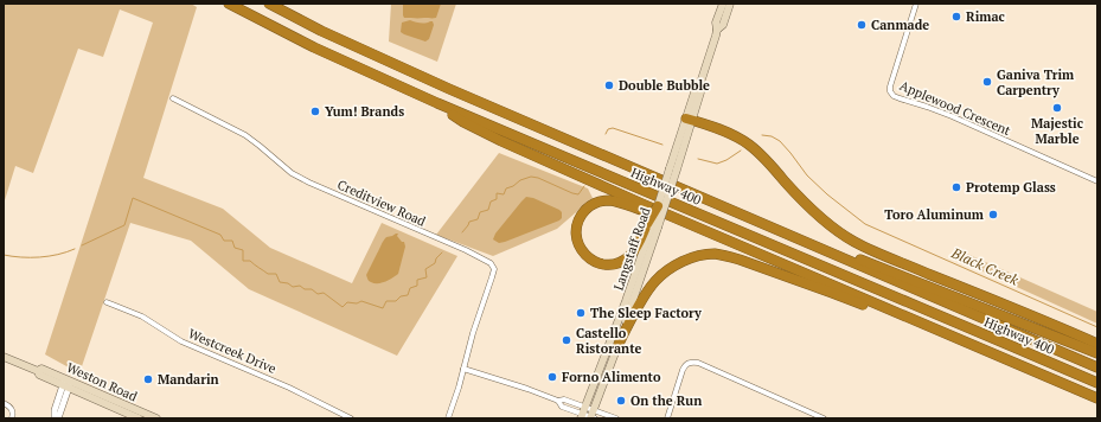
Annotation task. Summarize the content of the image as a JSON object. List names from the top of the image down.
{
  "streets": {
    "highway": ["Highway 400"],
    "main road": ["Langstaff Road", "Weston Road"],
    "street": ["Applewood Crescent", "Creditview Road", "Westcreek Drive"]
  },
  "water": ["Black Creek"],
  "places": [
    "Rimac",
    "Canmade",
    "Ganiva Trim Carpentry",
    "Double Bubble",
    "Majestic Marble",
    "Yum! Brands",
    "Protemp Glass",
    "Toro Aluminum",
    "The Sleep Factory",
    "Castello Ristorante",
    "Forno Alimento",
    "Mandarin",
    "On the Run"
  ]
}
